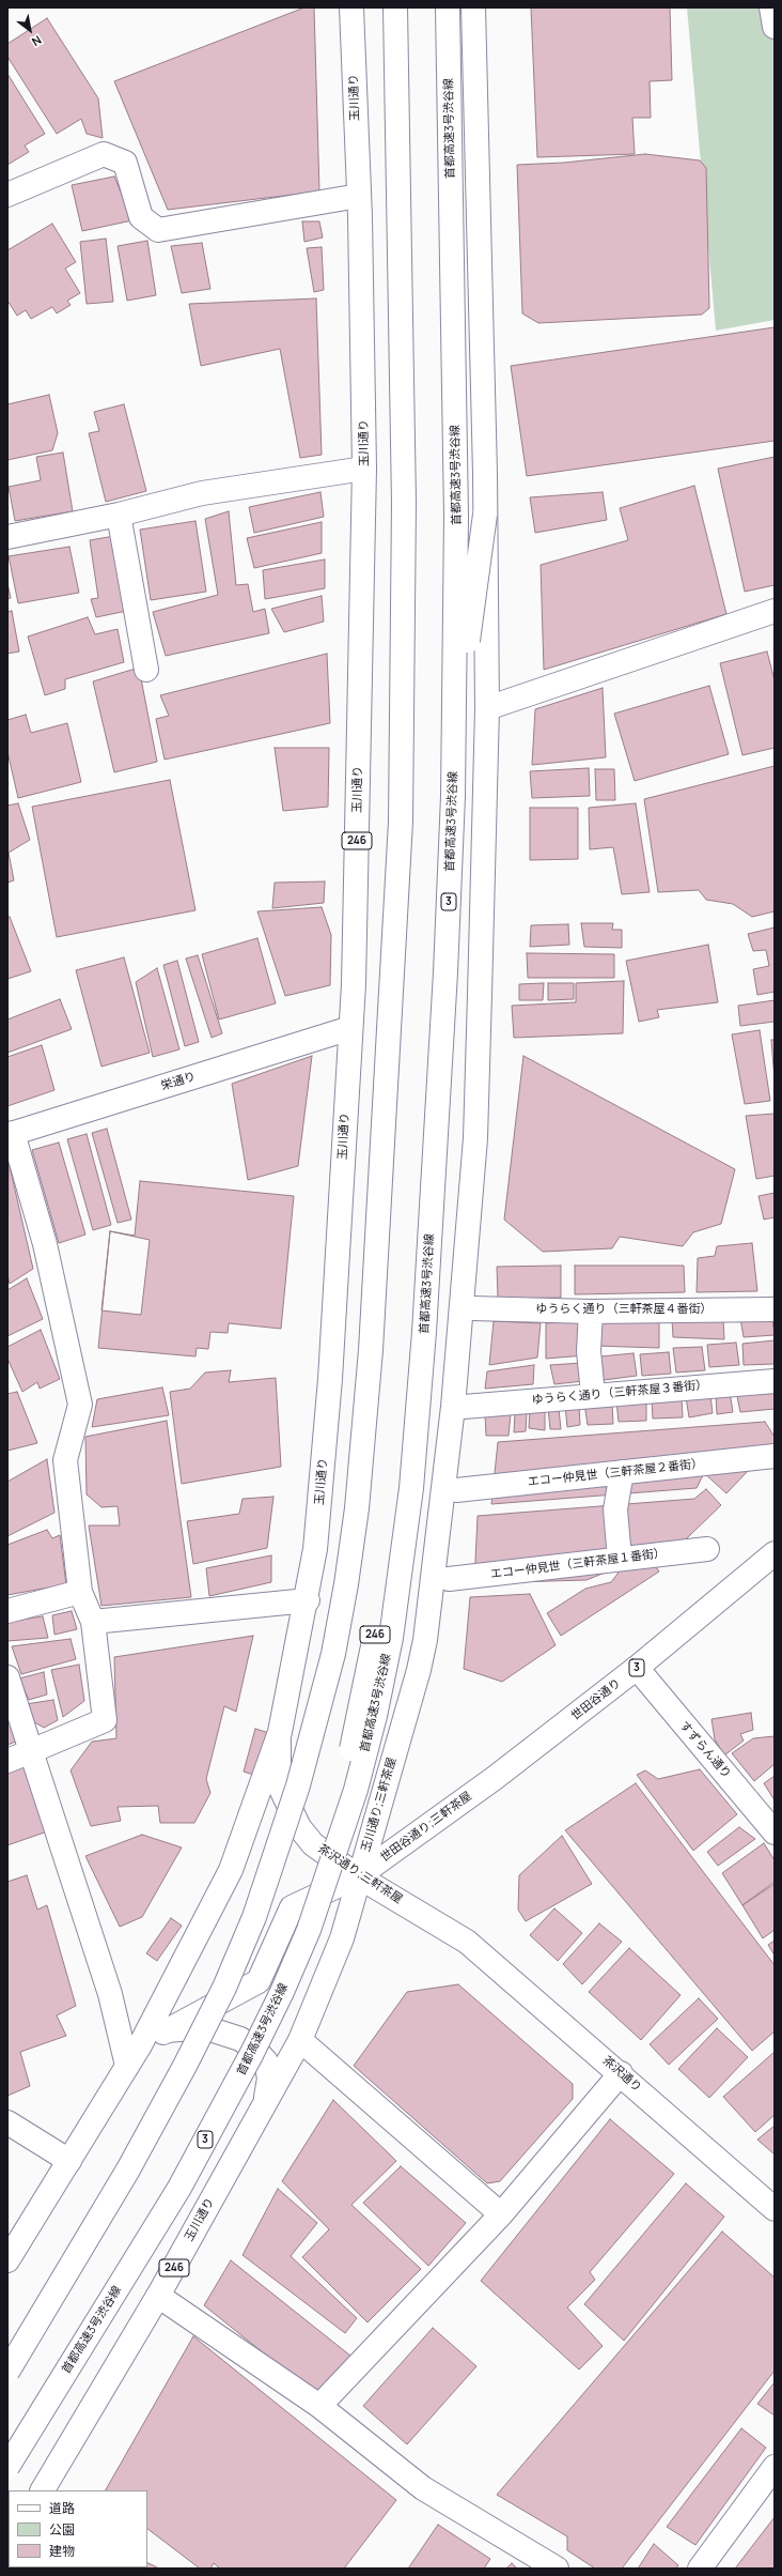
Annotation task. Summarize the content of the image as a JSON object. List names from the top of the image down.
{
  "streets": {
    "main road": [
      "玉川通り",
      "首都高速3号渋谷線",
      "246",
      "3",
      "栄通り",
      "ゆうらく通り（三軒茶屋４番街）",
      "ゆうらく通り（三軒茶屋３番街）",
      "エコー仲見世（三軒茶屋２番街）",
      "エコー仲見世（三軒茶屋１番街）",
      "世田谷通り",
      "すずらん通り",
      "玉川通り;三軒茶屋",
      "世田谷通り;三軒茶屋",
      "茶沢通り;三軒茶屋",
      "茶沢通り"
    ]
  },
  "crossings": [
    ["玉川通り", "246"],
    ["玉川通り", "栄通り"],
    ["玉川通り", "玉川通り;三軒茶屋"],
    ["玉川通り", "茶沢通り;三軒茶屋"],
    ["首都高速3号渋谷線", "246"],
    ["246", "3"],
    ["246", "玉川通り;三軒茶屋"],
    ["246", "茶沢通り;三軒茶屋"],
    ["3", "玉川通り;三軒茶屋"],
    ["3", "世田谷通り;三軒茶屋"],
    ["3", "茶沢通り;三軒茶屋"],
    ["世田谷通り", "すずらん通り"],
    ["世田谷通り", "世田谷通り;三軒茶屋"],
    ["玉川通り;三軒茶屋", "世田谷通り;三軒茶屋"],
    ["玉川通り;三軒茶屋", "茶沢通り;三軒茶屋"],
    ["世田谷通り;三軒茶屋", "茶沢通り;三軒茶屋"],
    ["茶沢通り;三軒茶屋", "茶沢通り"]
  ],
  "legend": ["道路", "公園", "建物"],
  "north": "bottom right"
}
